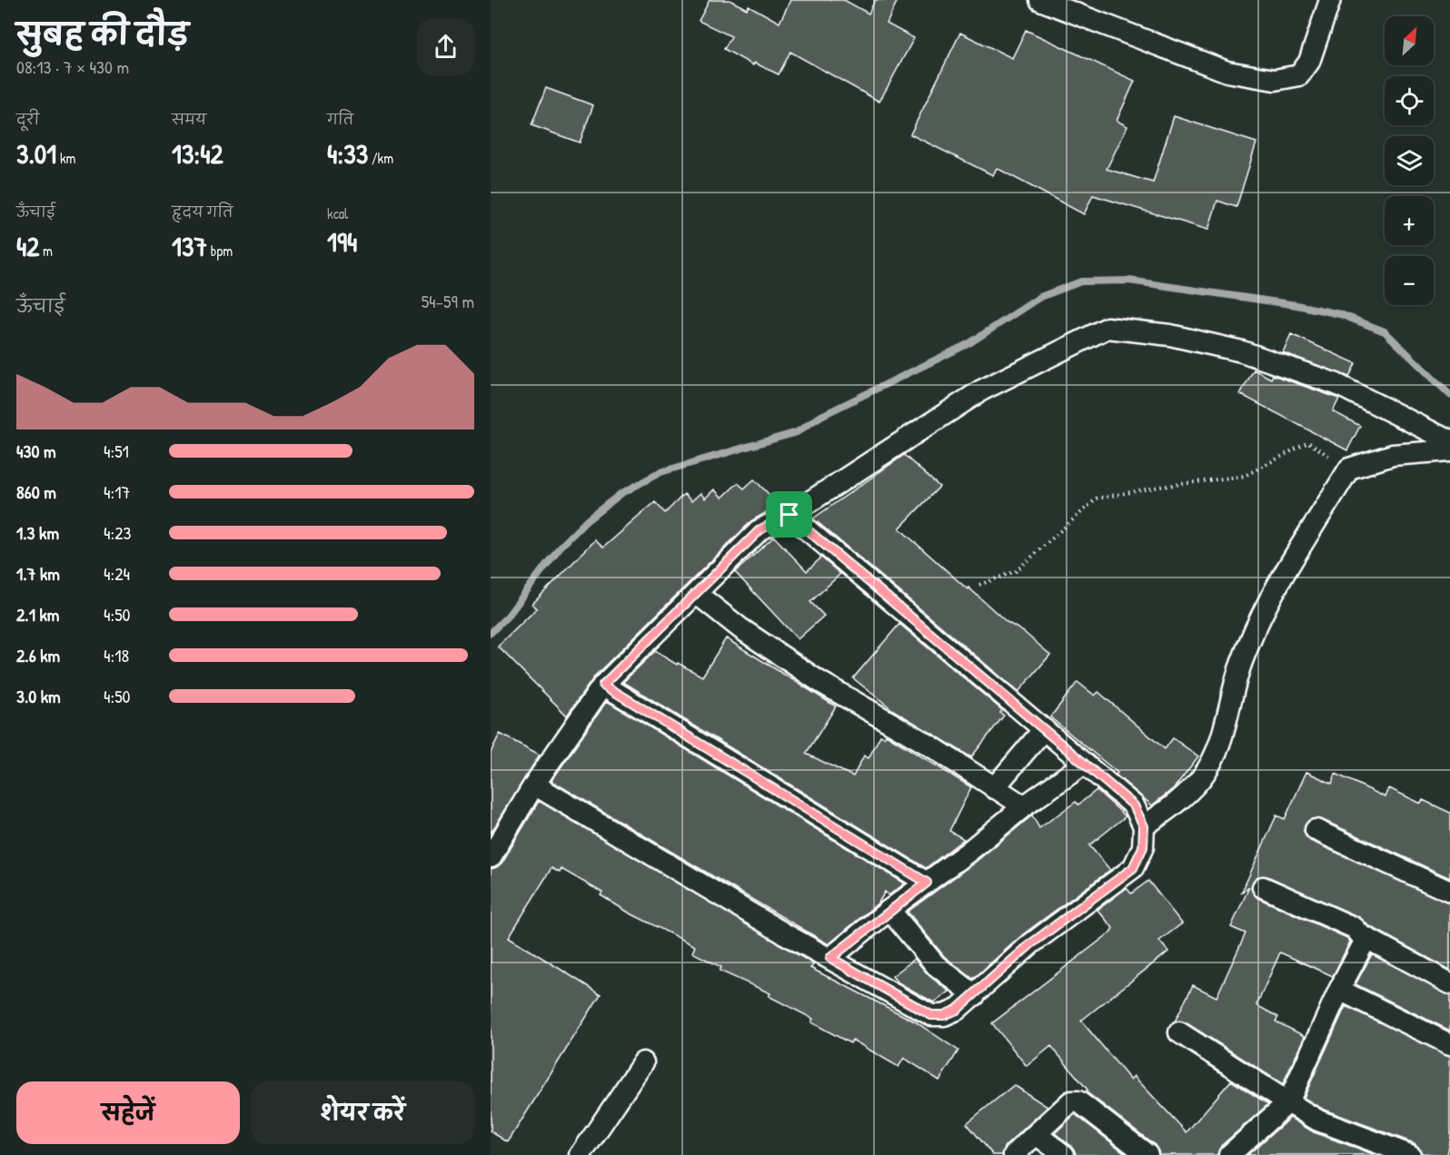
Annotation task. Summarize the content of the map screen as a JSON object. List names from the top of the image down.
{
  "north": "top right",
  "page": {
    "heading": ["सुबह की दौड़", "08:13 · 7 × 430 m"],
    "map_buttons": ["+", "−"],
    "stats": [
      ["दूरी", "3.01 km"],
      ["समय", "13:42"],
      ["गति", "4:33 /km"],
      ["ऊँचाई", "42 m"],
      ["हृदय गति", "137 bpm"],
      ["kcal", "194"]
    ],
    "chart": ["ऊँचाई", "54–59 m"],
    "list": [
      {
        "name": "430 m",
        "note": "4:51"
      },
      {
        "name": "860 m",
        "note": "4:17"
      },
      {
        "name": "1.3 km",
        "note": "4:23"
      },
      {
        "name": "1.7 km",
        "note": "4:24"
      },
      {
        "name": "2.1 km",
        "note": "4:50"
      },
      {
        "name": "2.6 km",
        "note": "4:18"
      },
      {
        "name": "3.0 km",
        "note": "4:50"
      }
    ],
    "buttons": ["सहेजें", "शेयर करें"]
  }
}
